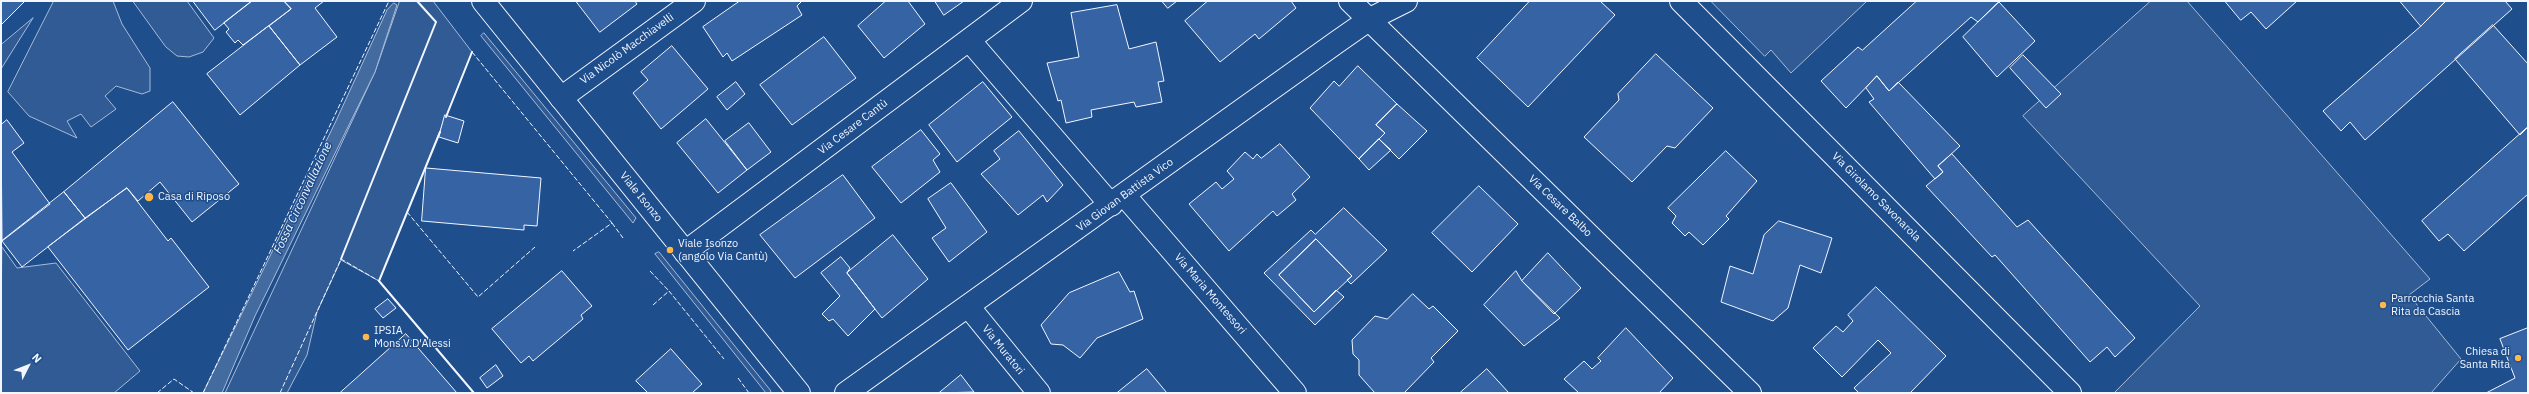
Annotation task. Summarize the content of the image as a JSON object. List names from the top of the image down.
{
  "streets": {
    "street": [
      "Via Nicolò Macchiavelli",
      "Via Cesare Cantù",
      "Via Giovan Battista Vico",
      "Viale Isonzo",
      "Via Girolamo Savonarola",
      "Via Cesare Balbo",
      "Via Maria Montessori",
      "Via Muratori"
    ]
  },
  "crossings": [
    ["Via Nicolò Macchiavelli", "Viale Isonzo"],
    ["Via Cesare Cantù", "Viale Isonzo"],
    ["Via Cesare Cantù", "Via Maria Montessori"],
    ["Via Giovan Battista Vico", "Via Cesare Balbo"],
    ["Via Giovan Battista Vico", "Via Maria Montessori"],
    ["Via Giovan Battista Vico", "Via Muratori"]
  ],
  "water": ["Fossa Circonvallazione"],
  "places": [
    "Casa di Riposo",
    "Viale Isonzo (angolo Via Cantù)",
    "Parrocchia Santa Rita da Cascia",
    "IPSIA Mons.V.D'Alessi",
    "Chiesa di Santa Rita"
  ],
  "north": "top right"
}
